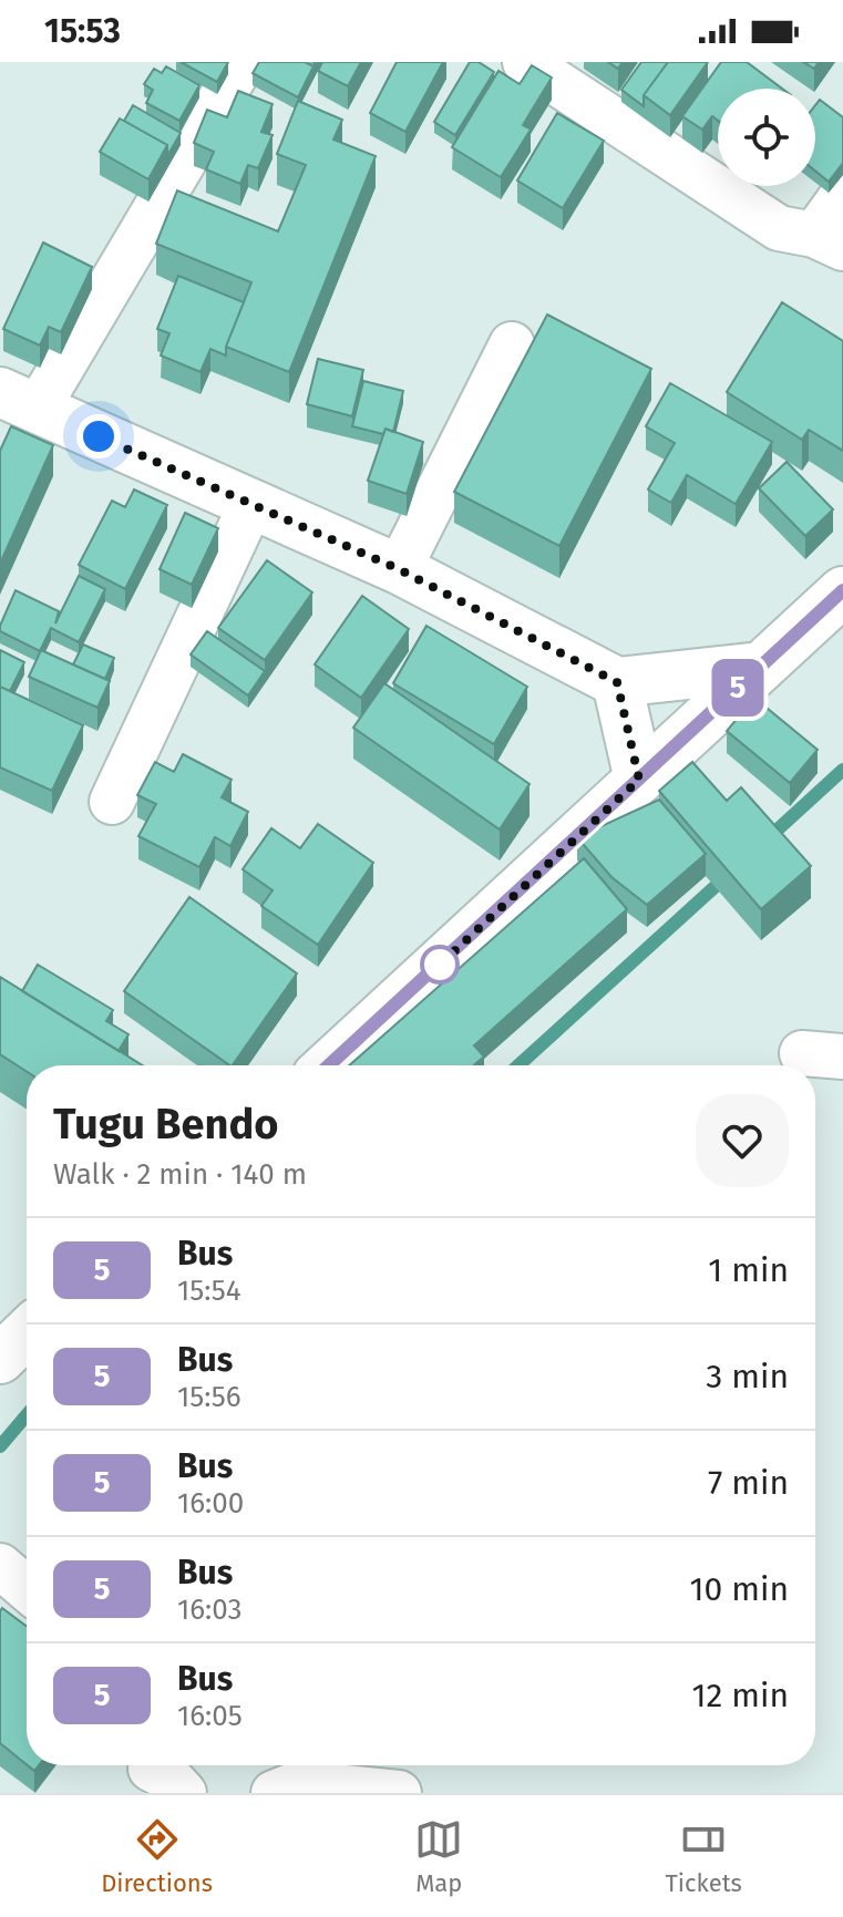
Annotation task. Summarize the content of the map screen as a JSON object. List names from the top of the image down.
{
  "lines": ["bus line 5"],
  "page": {
    "status": "15:53",
    "on_map": "5",
    "heading": ["Tugu Bendo", "Walk · 2 min · 140 m"],
    "list": [
      {
        "mark": "5",
        "name": "Bus",
        "note": "15:54",
        "value": "1 min"
      },
      {
        "mark": "5",
        "name": "Bus",
        "note": "15:56",
        "value": "3 min"
      },
      {
        "mark": "5",
        "name": "Bus",
        "note": "16:00",
        "value": "7 min"
      },
      {
        "mark": "5",
        "name": "Bus",
        "note": "16:03",
        "value": "10 min"
      },
      {
        "mark": "5",
        "name": "Bus",
        "note": "16:05",
        "value": "12 min"
      }
    ],
    "tabs": ["Directions", "Map", "Tickets"]
  }
}
